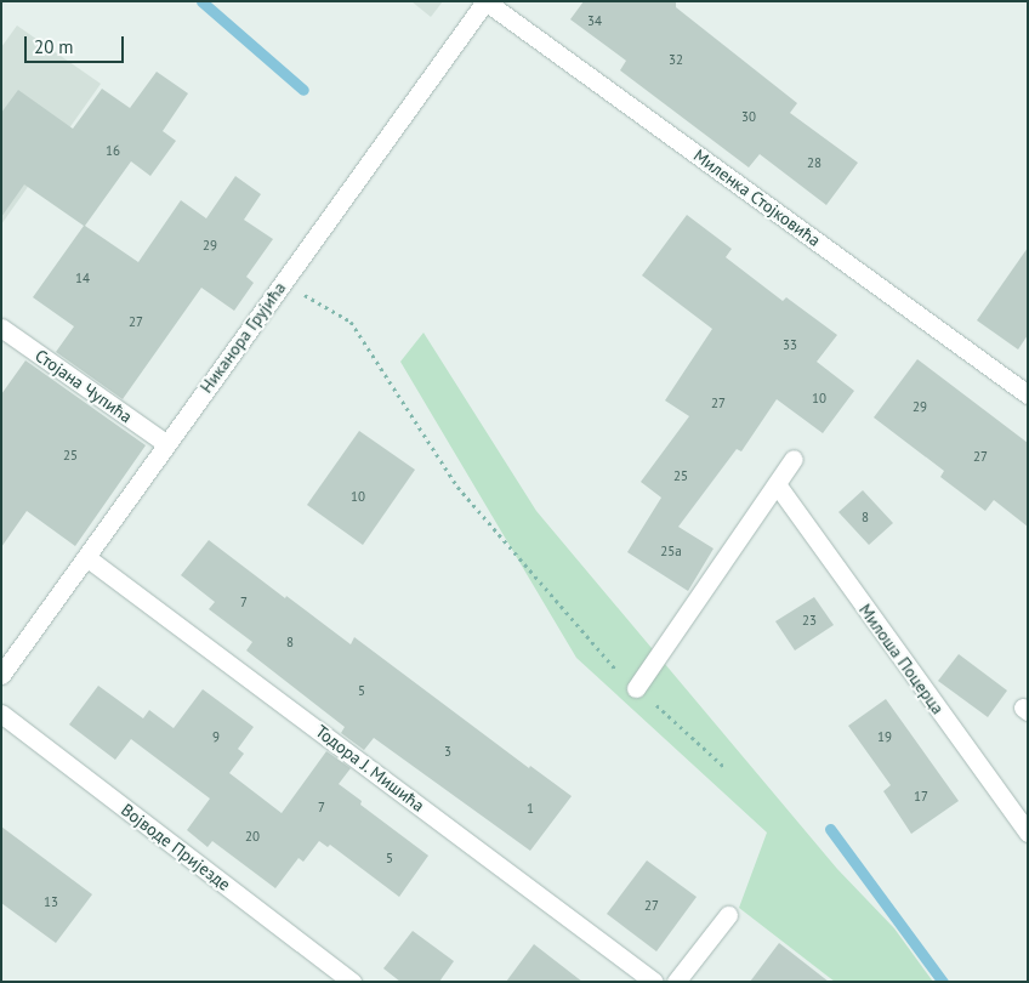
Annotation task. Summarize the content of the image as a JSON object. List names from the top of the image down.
{
  "streets": {
    "street": [
      "Миленка Стојковића",
      "Никанора Грујића",
      "Стојана Чупића",
      "Милоша Поцерца",
      "Тодора Ј. Мишића",
      "Војводе Пријезде"
    ]
  },
  "crossings": [
    ["Миленка Стојковића", "Никанора Грујића"],
    ["Никанора Грујића", "Стојана Чупића"],
    ["Никанора Грујића", "Тодора Ј. Мишића"]
  ],
  "house_numbers": [
    "34",
    "32",
    "30",
    "16",
    "28",
    "29",
    "14",
    "27",
    "33",
    "10",
    "27",
    "29",
    "25",
    "27",
    "25",
    "10",
    "8",
    "25a",
    "7",
    "23",
    "8",
    "5",
    "9",
    "19",
    "3",
    "17",
    "7",
    "1",
    "20",
    "5",
    "13",
    "27"
  ],
  "scale_bar": "20 m"
}
